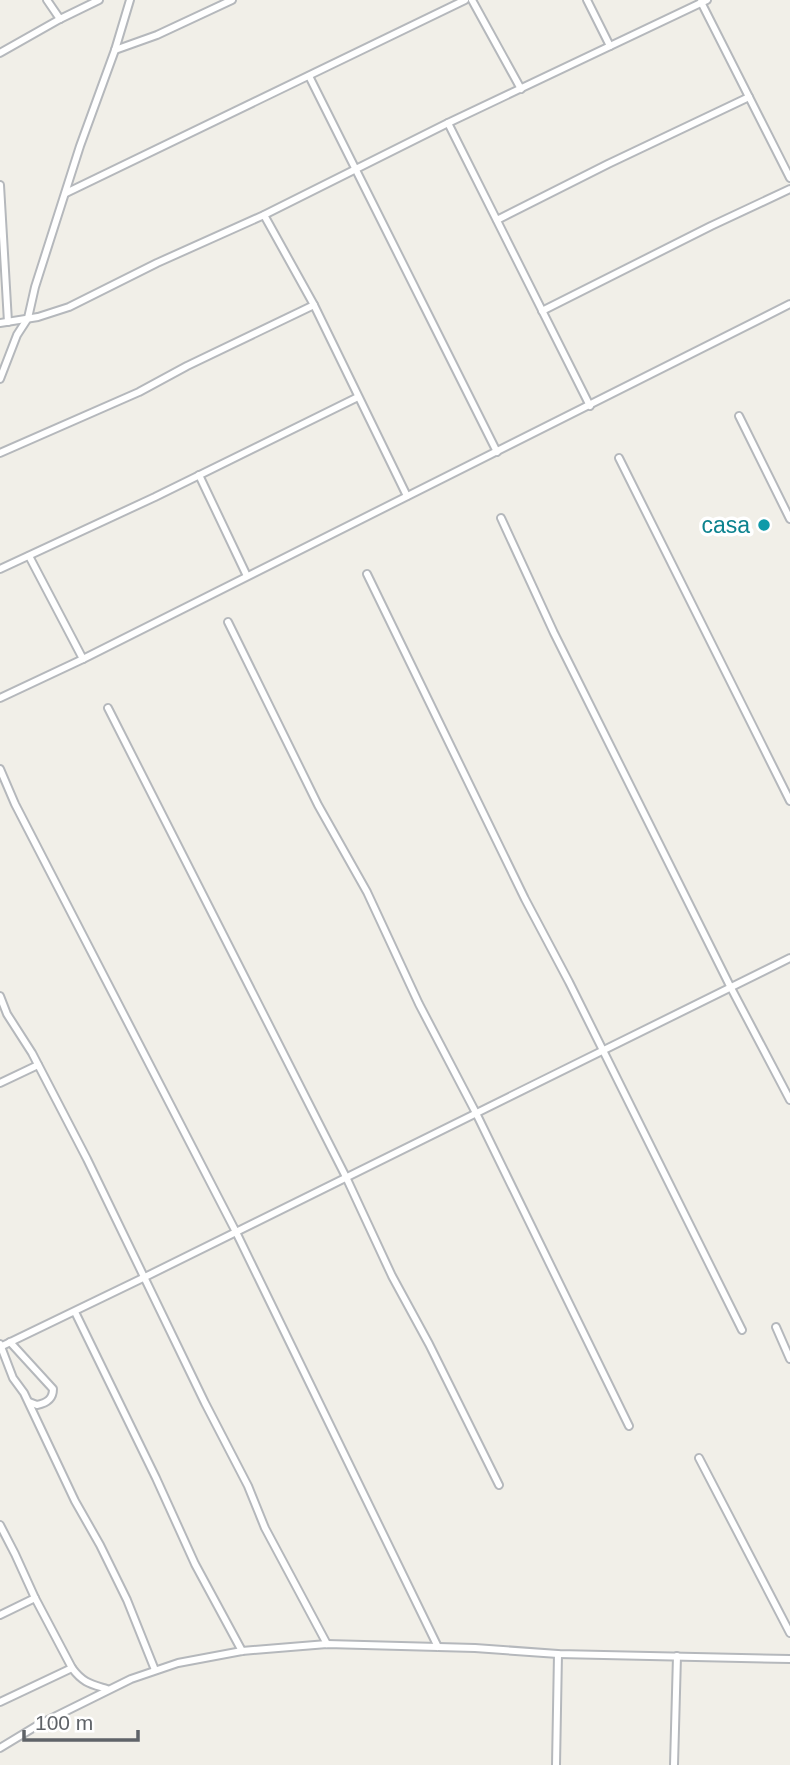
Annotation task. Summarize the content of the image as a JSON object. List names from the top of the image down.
{
  "places": ["casa"],
  "scale_bar": "100 m"
}
